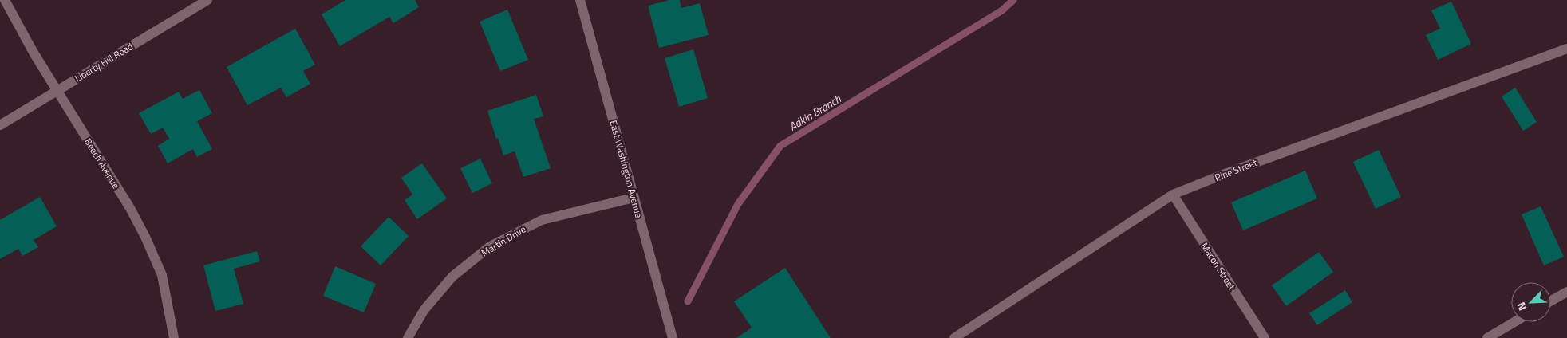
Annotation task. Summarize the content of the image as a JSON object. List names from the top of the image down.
{
  "streets": {
    "street": [
      "Liberty Hill Road",
      "Beech Avenue",
      "East Washington Avenue",
      "Pine Street",
      "Martin Drive",
      "Macon Street"
    ]
  },
  "crossings": [
    ["Liberty Hill Road", "Beech Avenue"],
    ["East Washington Avenue", "Martin Drive"],
    ["Pine Street", "Macon Street"]
  ],
  "water": ["Adkin Branch"],
  "north": "bottom left"
}
